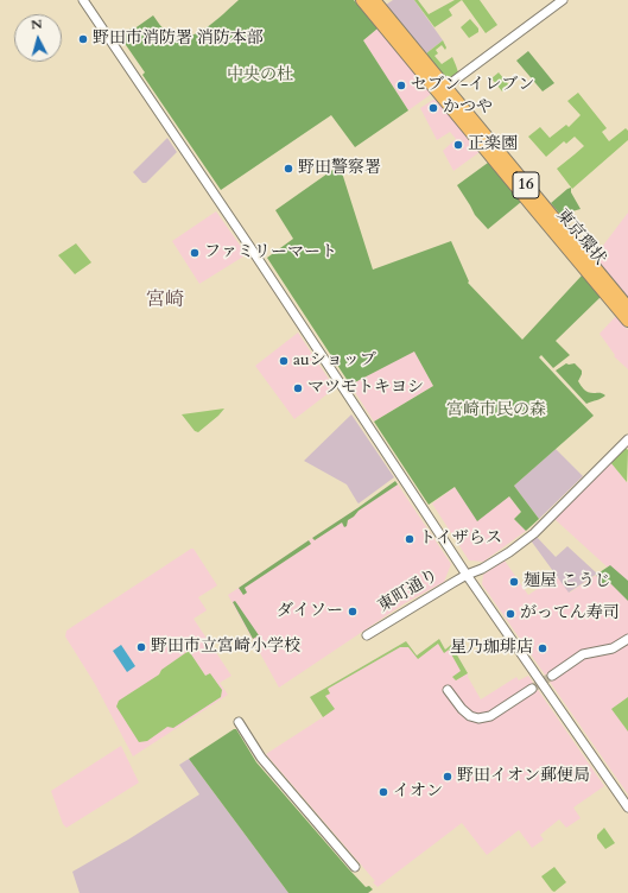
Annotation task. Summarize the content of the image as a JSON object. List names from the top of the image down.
{
  "streets": {
    "highway": ["16", "東京環状"],
    "street": ["東町通り"]
  },
  "districts": ["宮崎"],
  "parks": ["中央の杜", "宮崎市民の森"],
  "places": [
    "野田市消防署 消防本部",
    "セブン-イレブン",
    "かつや",
    "正楽園",
    "野田警察署",
    "ファミリーマート",
    "auショップ",
    "マツモトキヨシ",
    "トイザらス",
    "麺屋 こうじ",
    "ダイソー",
    "がってん寿司",
    "野田市立宮崎小学校",
    "星乃珈琲店",
    "野田イオン郵便局",
    "イオン"
  ],
  "north": "top"
}
